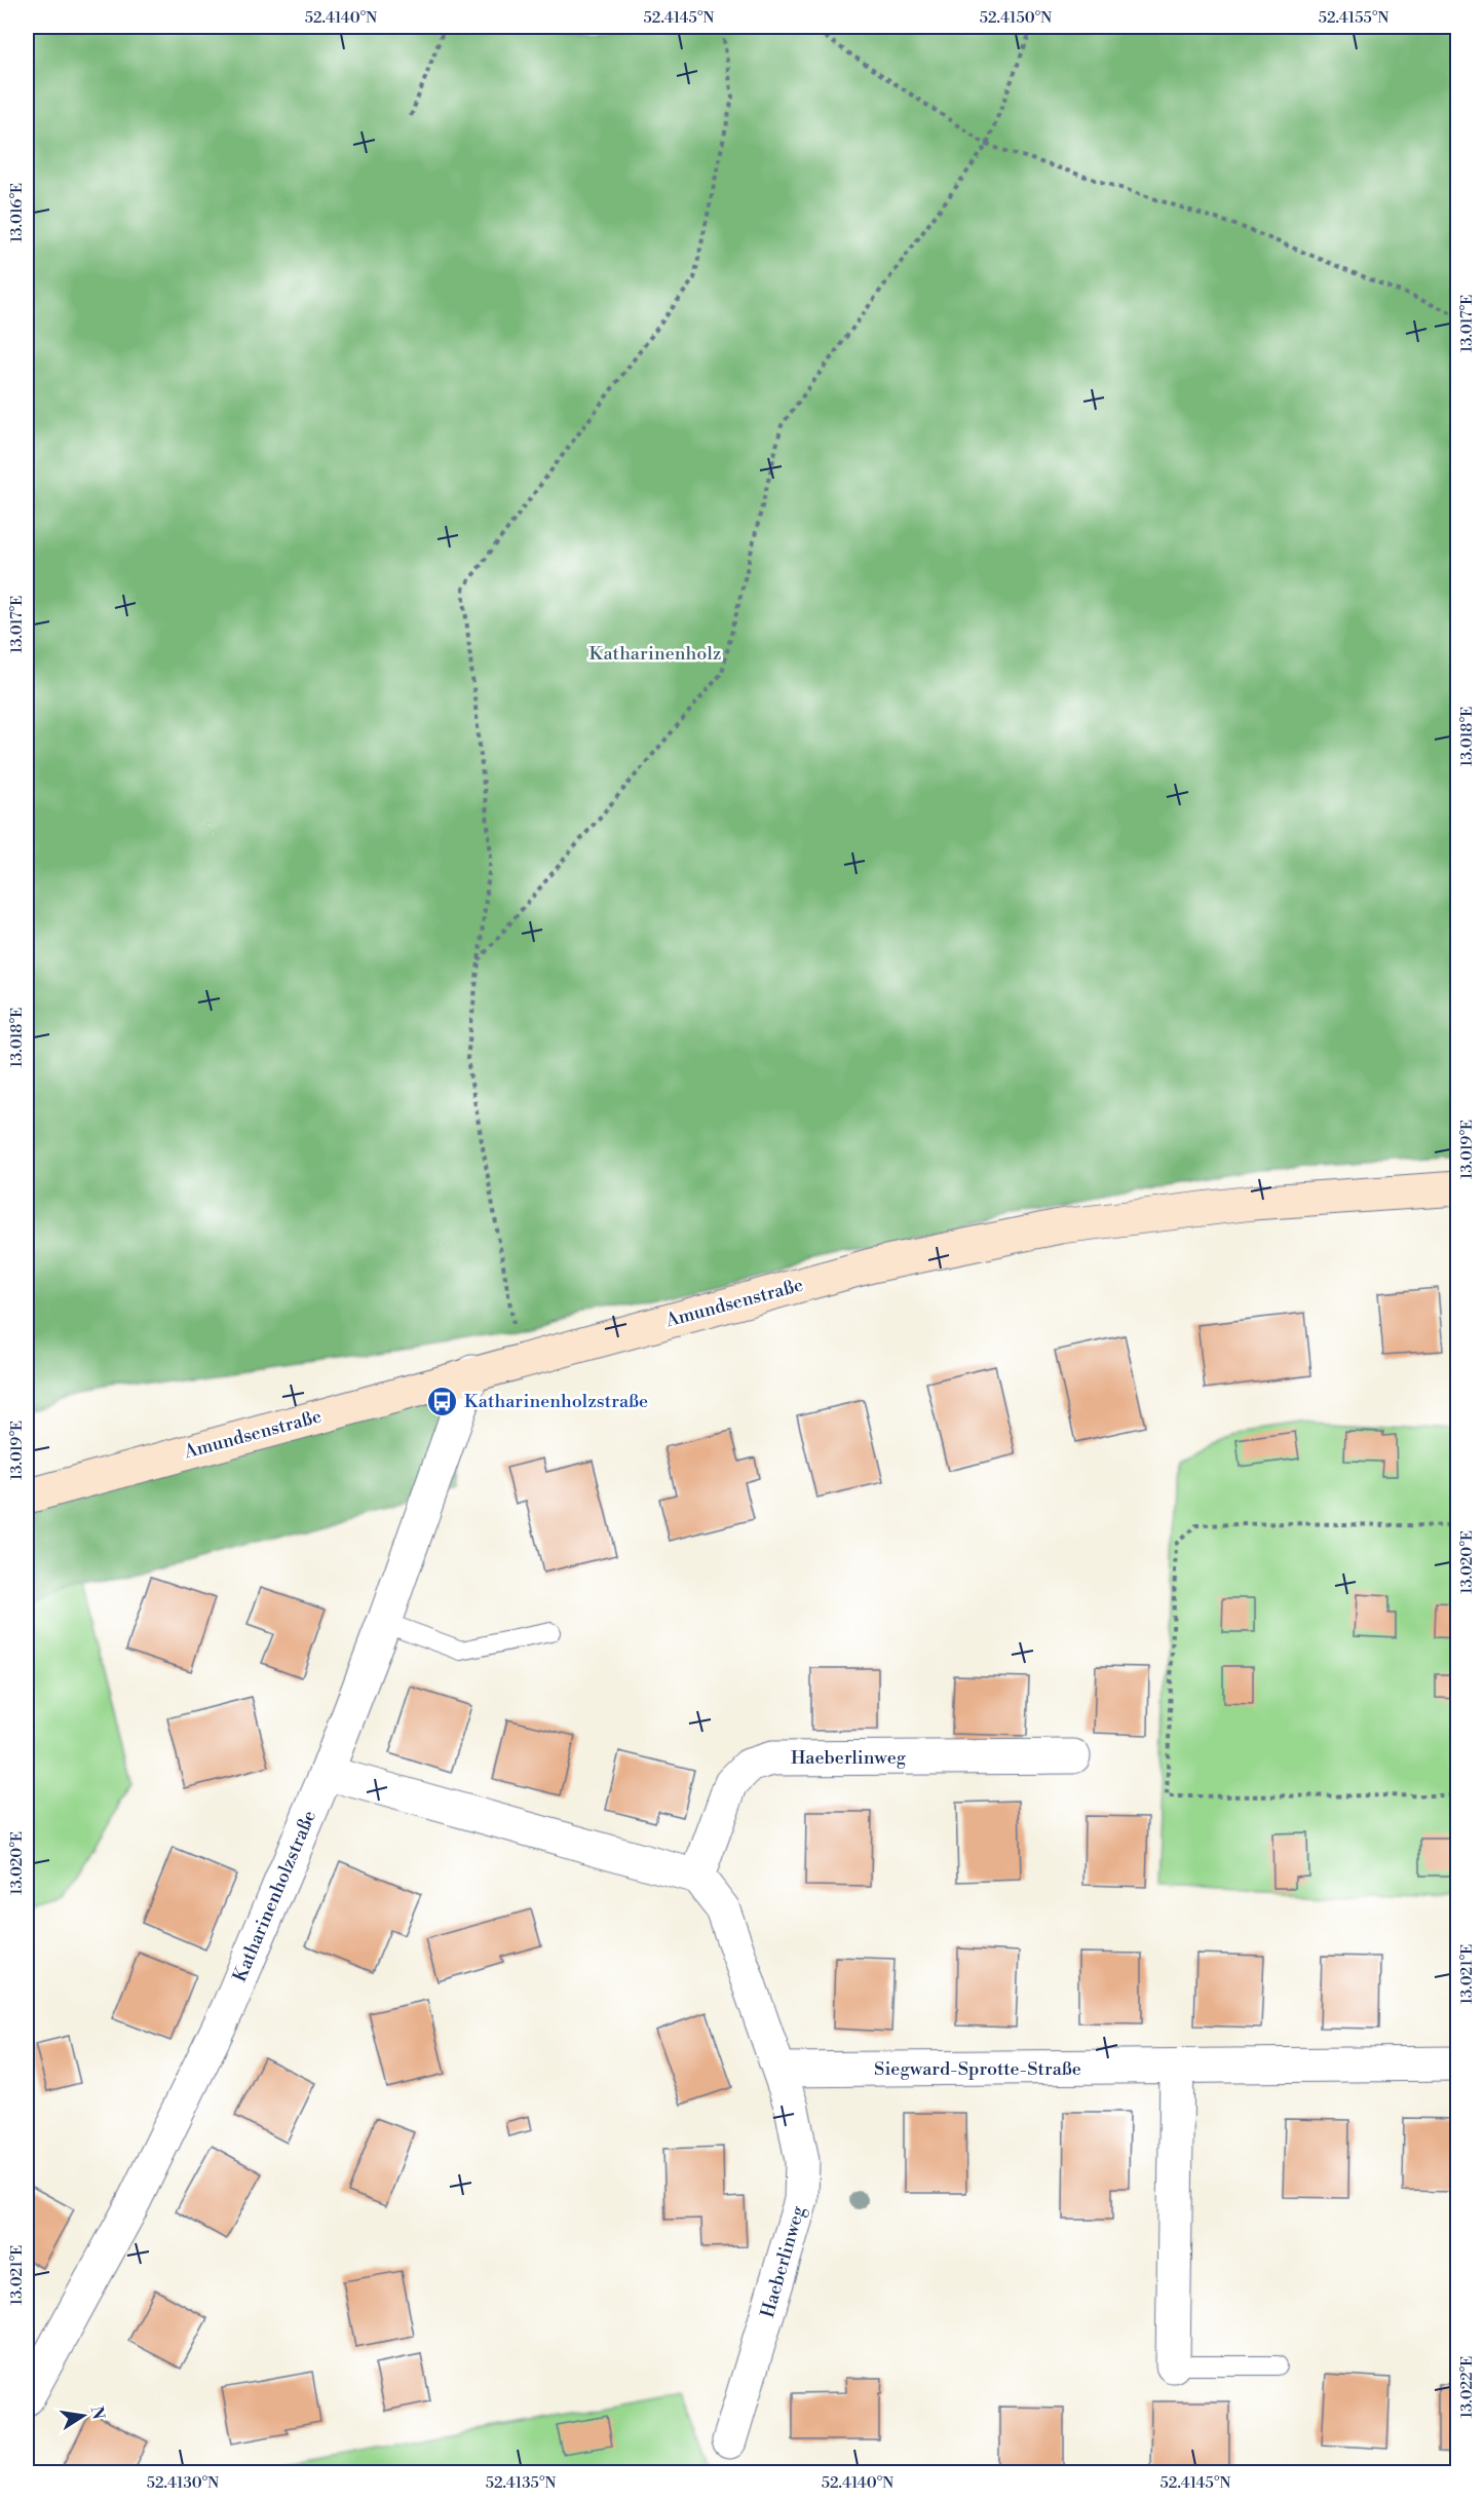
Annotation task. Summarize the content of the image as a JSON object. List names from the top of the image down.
{
  "streets": {
    "street": [
      "Amundsenstraße",
      "Haeberlinweg",
      "Katharinenholzstraße",
      "Siegward-Sprotte-Straße"
    ]
  },
  "crossings": [
    ["Amundsenstraße", "Katharinenholzstraße"],
    ["Haeberlinweg", "Siegward-Sprotte-Straße"]
  ],
  "parks": ["Katharinenholz"],
  "places": {
    "bus stop": ["Katharinenholzstraße"]
  },
  "north": "right",
  "coordinates": [
    "52.4140°N",
    "52.4145°N",
    "52.4150°N",
    "52.4155°N",
    "13.016°E",
    "13.017°E",
    "13.018°E",
    "13.019°E",
    "13.020°E",
    "13.021°E",
    "13.022°E",
    "52.4130°N",
    "52.4135°N"
  ]
}
